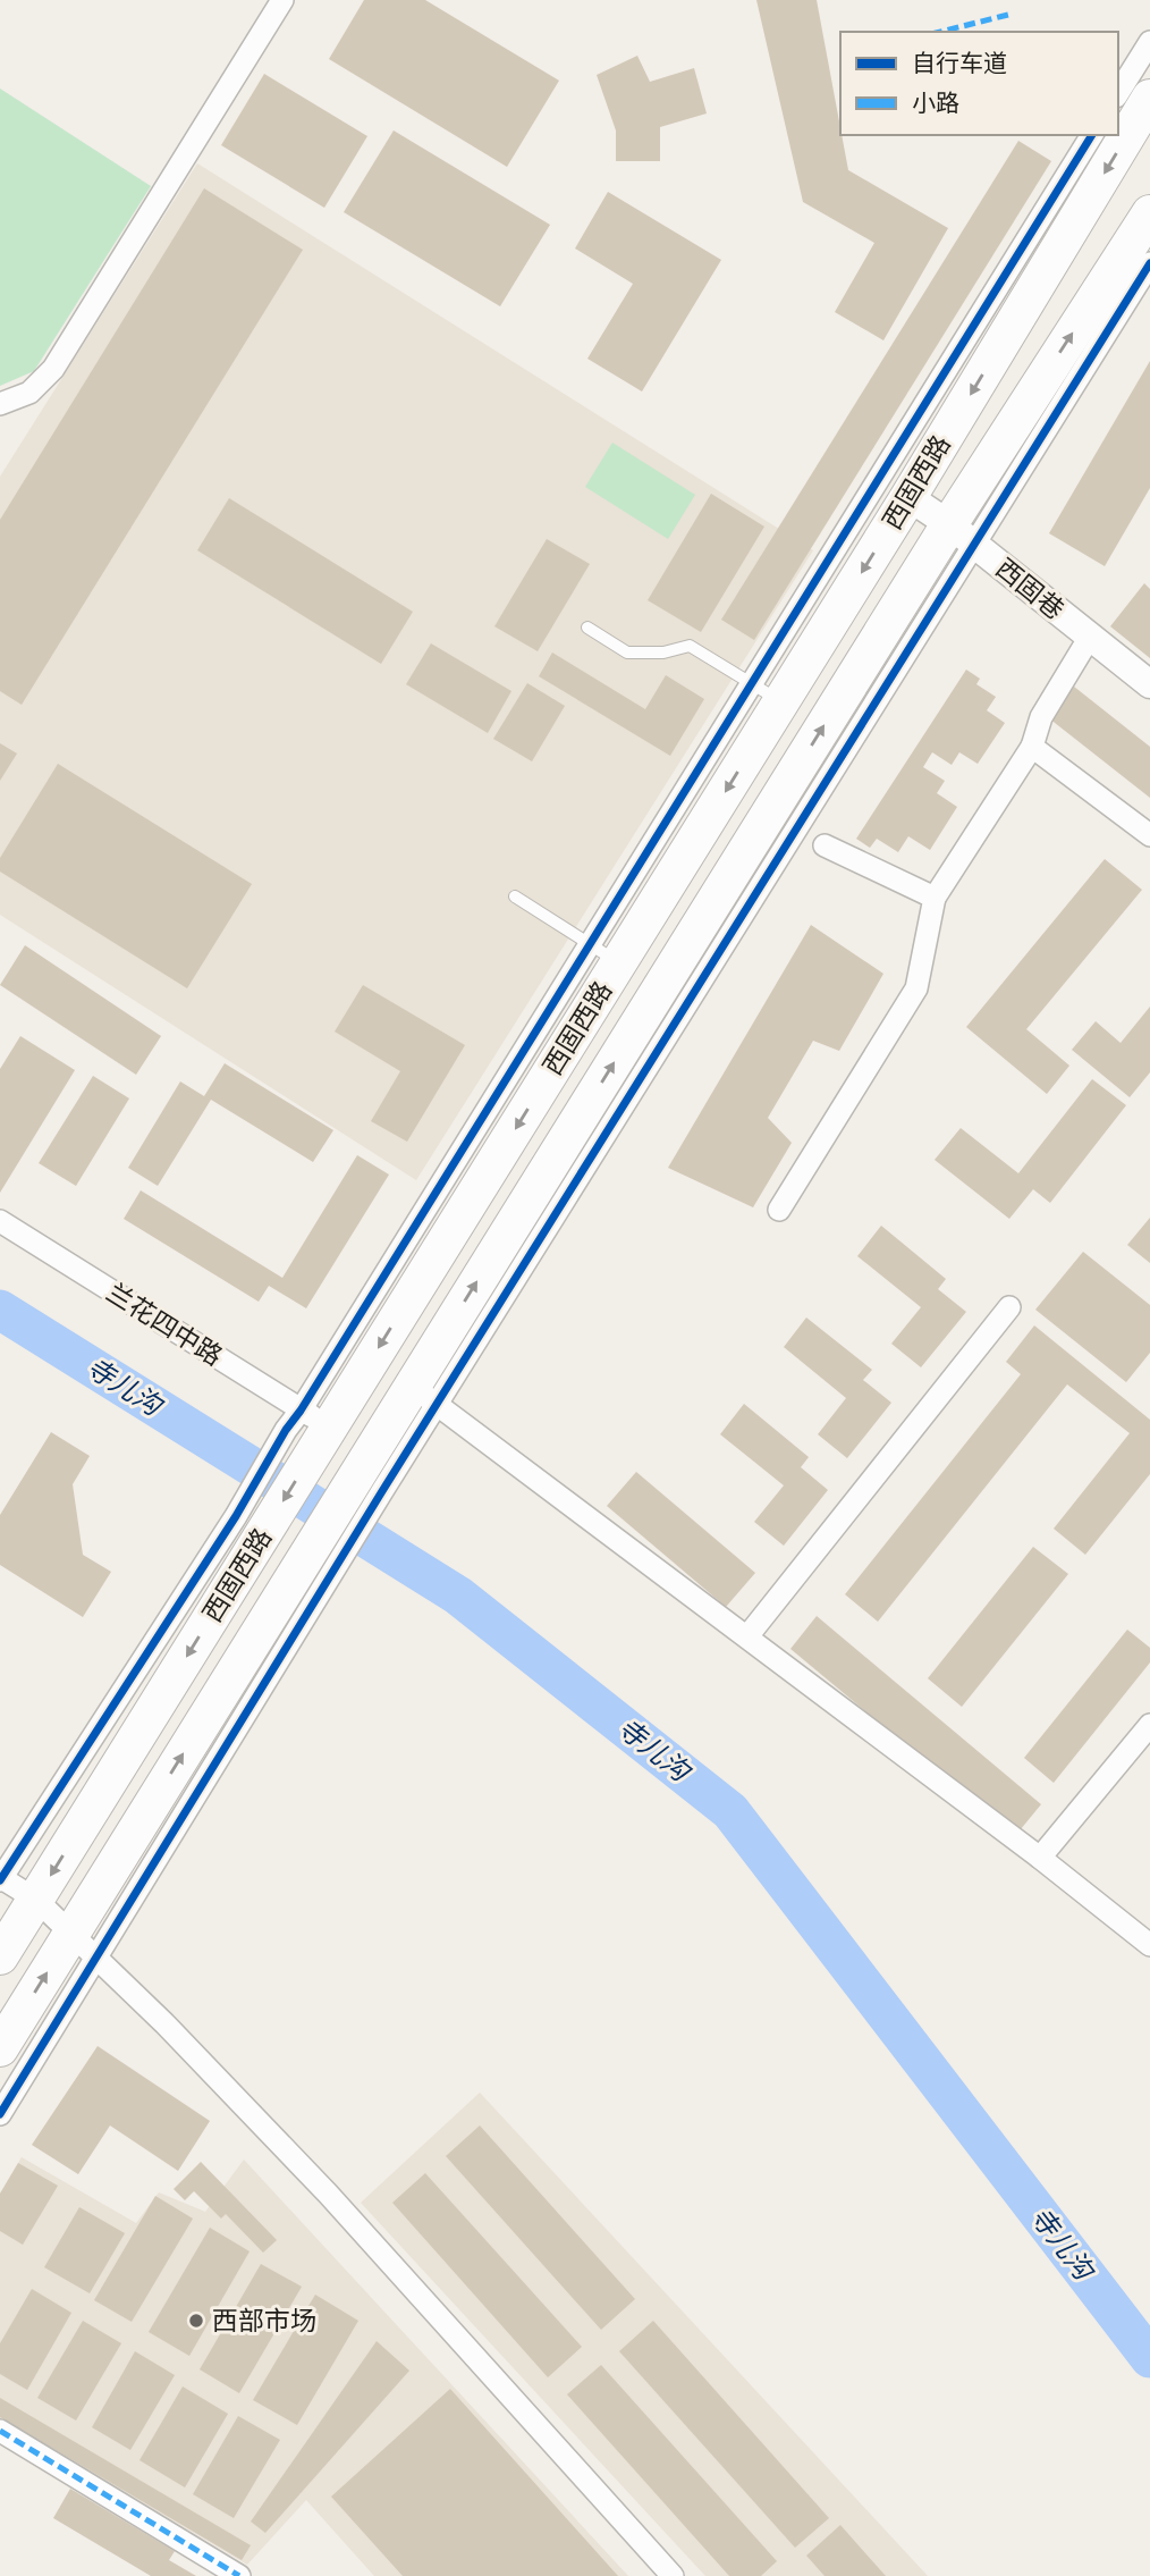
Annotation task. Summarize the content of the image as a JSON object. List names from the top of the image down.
{
  "streets": {
    "main road": ["西固西路"],
    "street": ["西固巷", "兰花四中路"]
  },
  "crossings": [
    ["西固西路", "西固巷"],
    ["西固西路", "兰花四中路"]
  ],
  "water": ["寺儿沟"],
  "places": ["西部市场"],
  "legend": ["自行车道", "小路"]
}
